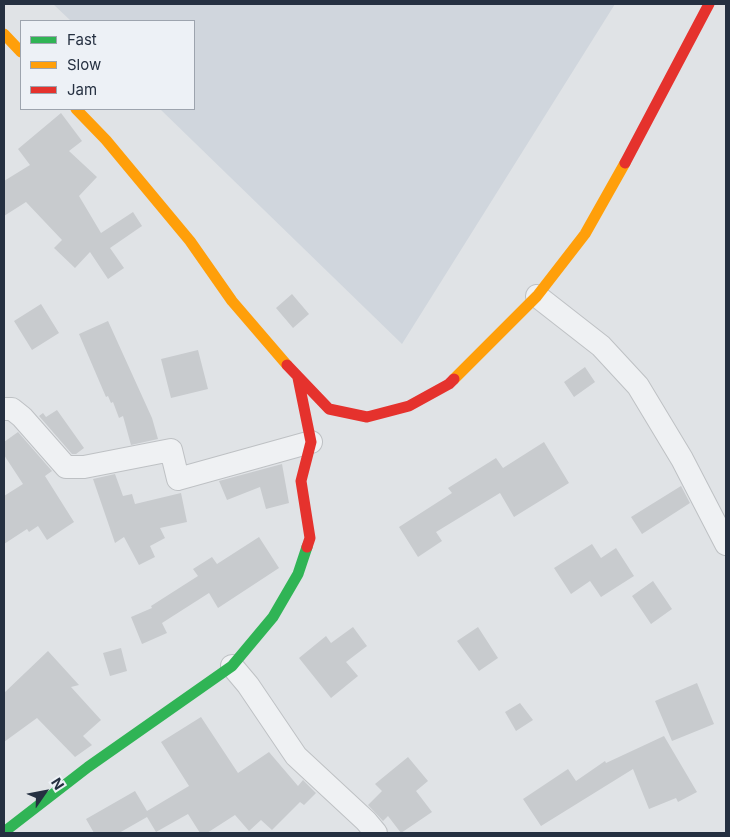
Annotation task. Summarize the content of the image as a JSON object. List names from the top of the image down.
{
  "legend": ["Fast", "Slow", "Jam"],
  "north": "top right"
}
